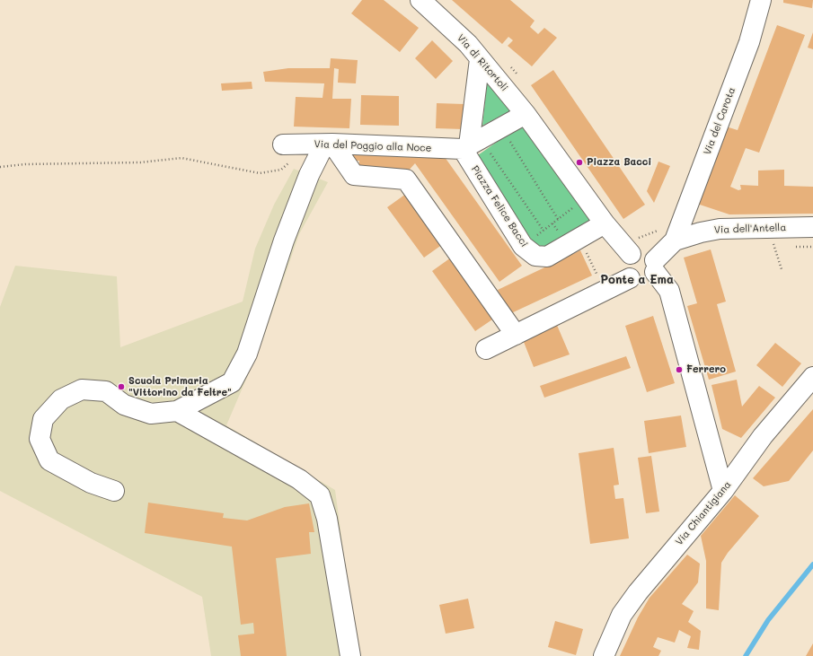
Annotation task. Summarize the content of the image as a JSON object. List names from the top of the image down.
{
  "streets": {
    "street": [
      "Via di Ritortoli",
      "Via del Carota",
      "Via del Poggio alla Noce",
      "Piazza Felice Bacci",
      "Via dell'Antella",
      "Via Chiantigiana"
    ]
  },
  "crossings": [
    ["Via del Carota", "Via dell'Antella"],
    ["Via del Poggio alla Noce", "Piazza Felice Bacci"]
  ],
  "districts": ["Ponte a Ema"],
  "places": ["Piazza Bacci", "Ferrero", "Scuola Primaria \"Vittorino da Feltre\""]
}
